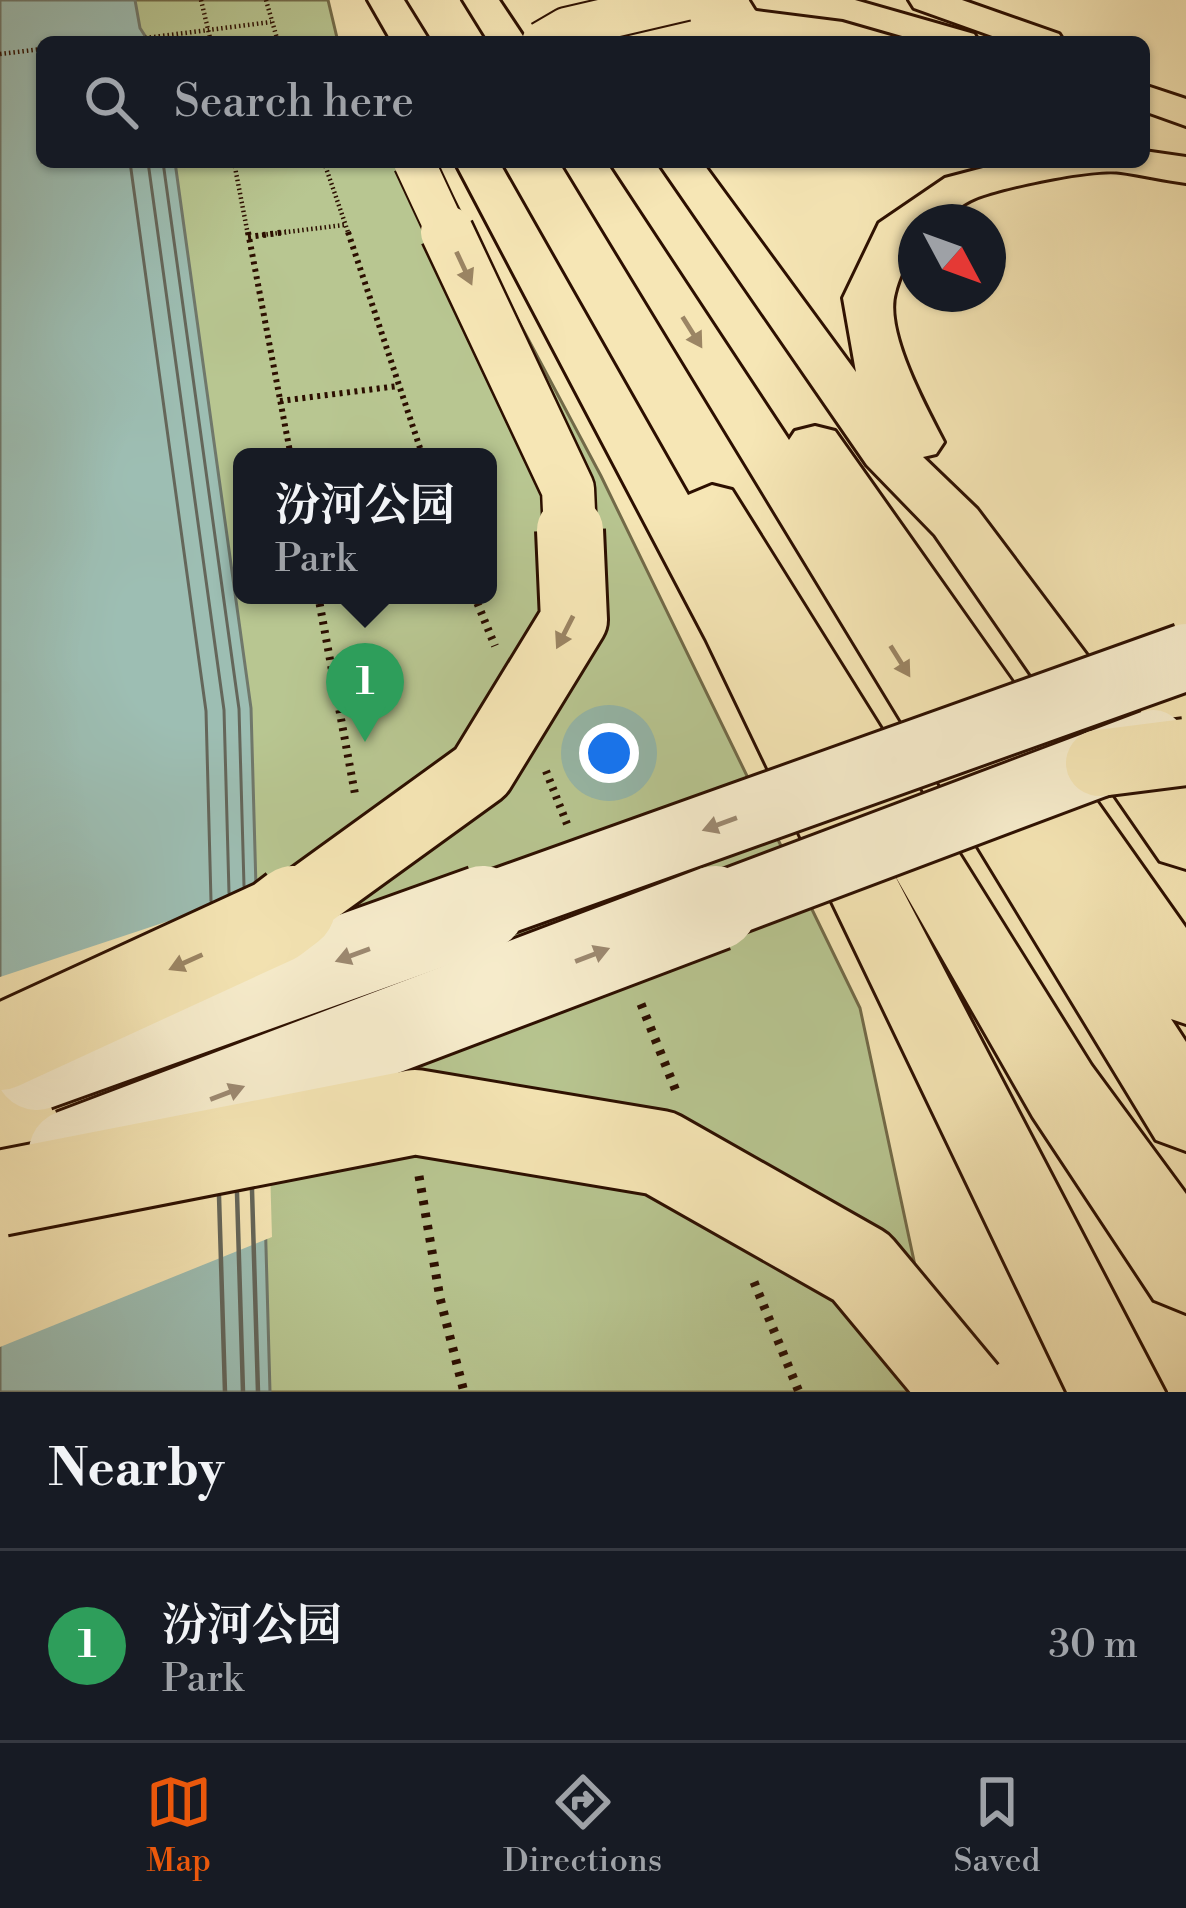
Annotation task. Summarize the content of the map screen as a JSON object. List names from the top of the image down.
{
  "north": "bottom right",
  "page": {
    "search": "Search here",
    "popup": ["汾河公园", "Park"],
    "pins": "1",
    "heading": "Nearby",
    "list": [
      {
        "mark": "1",
        "name": "汾河公园",
        "note": "Park",
        "value": "30 m"
      }
    ],
    "nav": ["Map", "Directions", "Saved"]
  }
}
